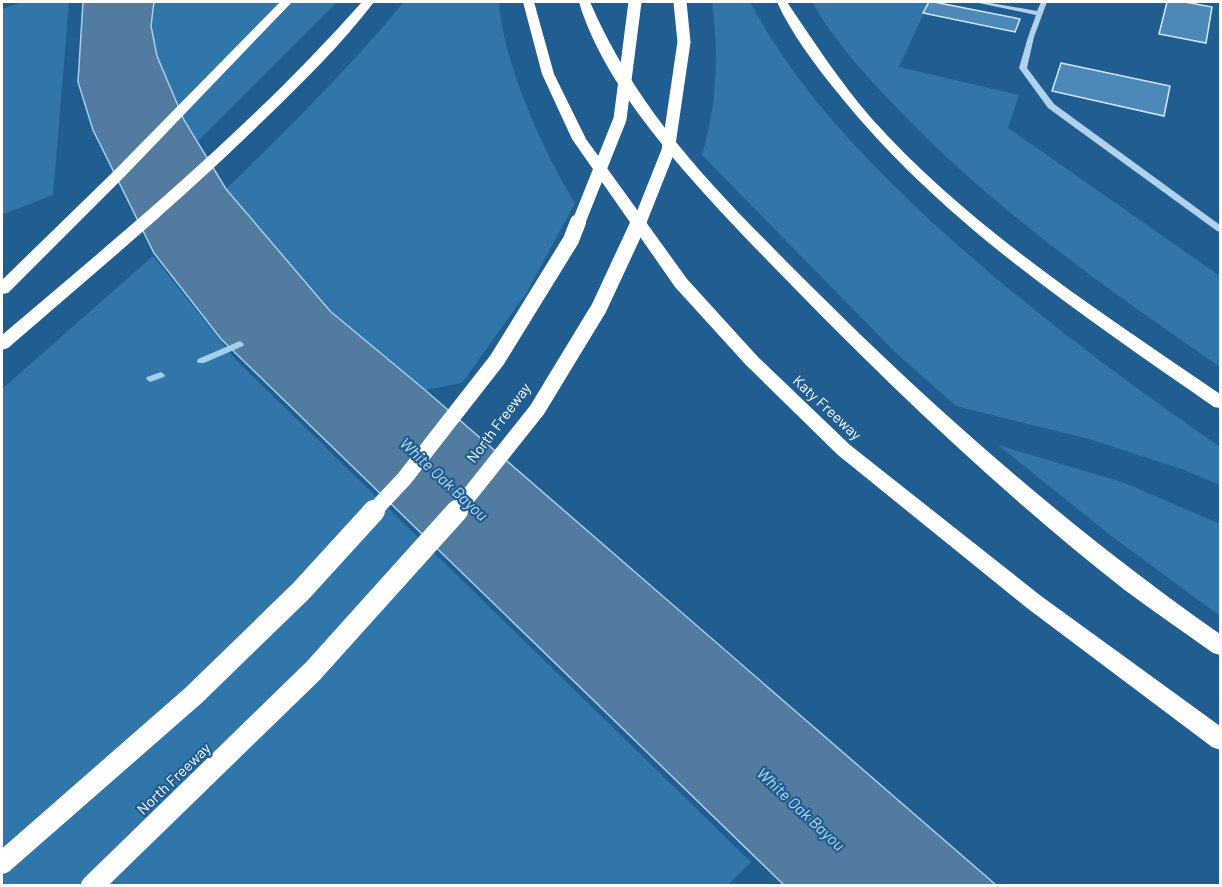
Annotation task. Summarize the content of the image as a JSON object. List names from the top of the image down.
{
  "streets": {
    "highway": ["Katy Freeway", "North Freeway"]
  },
  "water": ["White Oak Bayou"]
}
